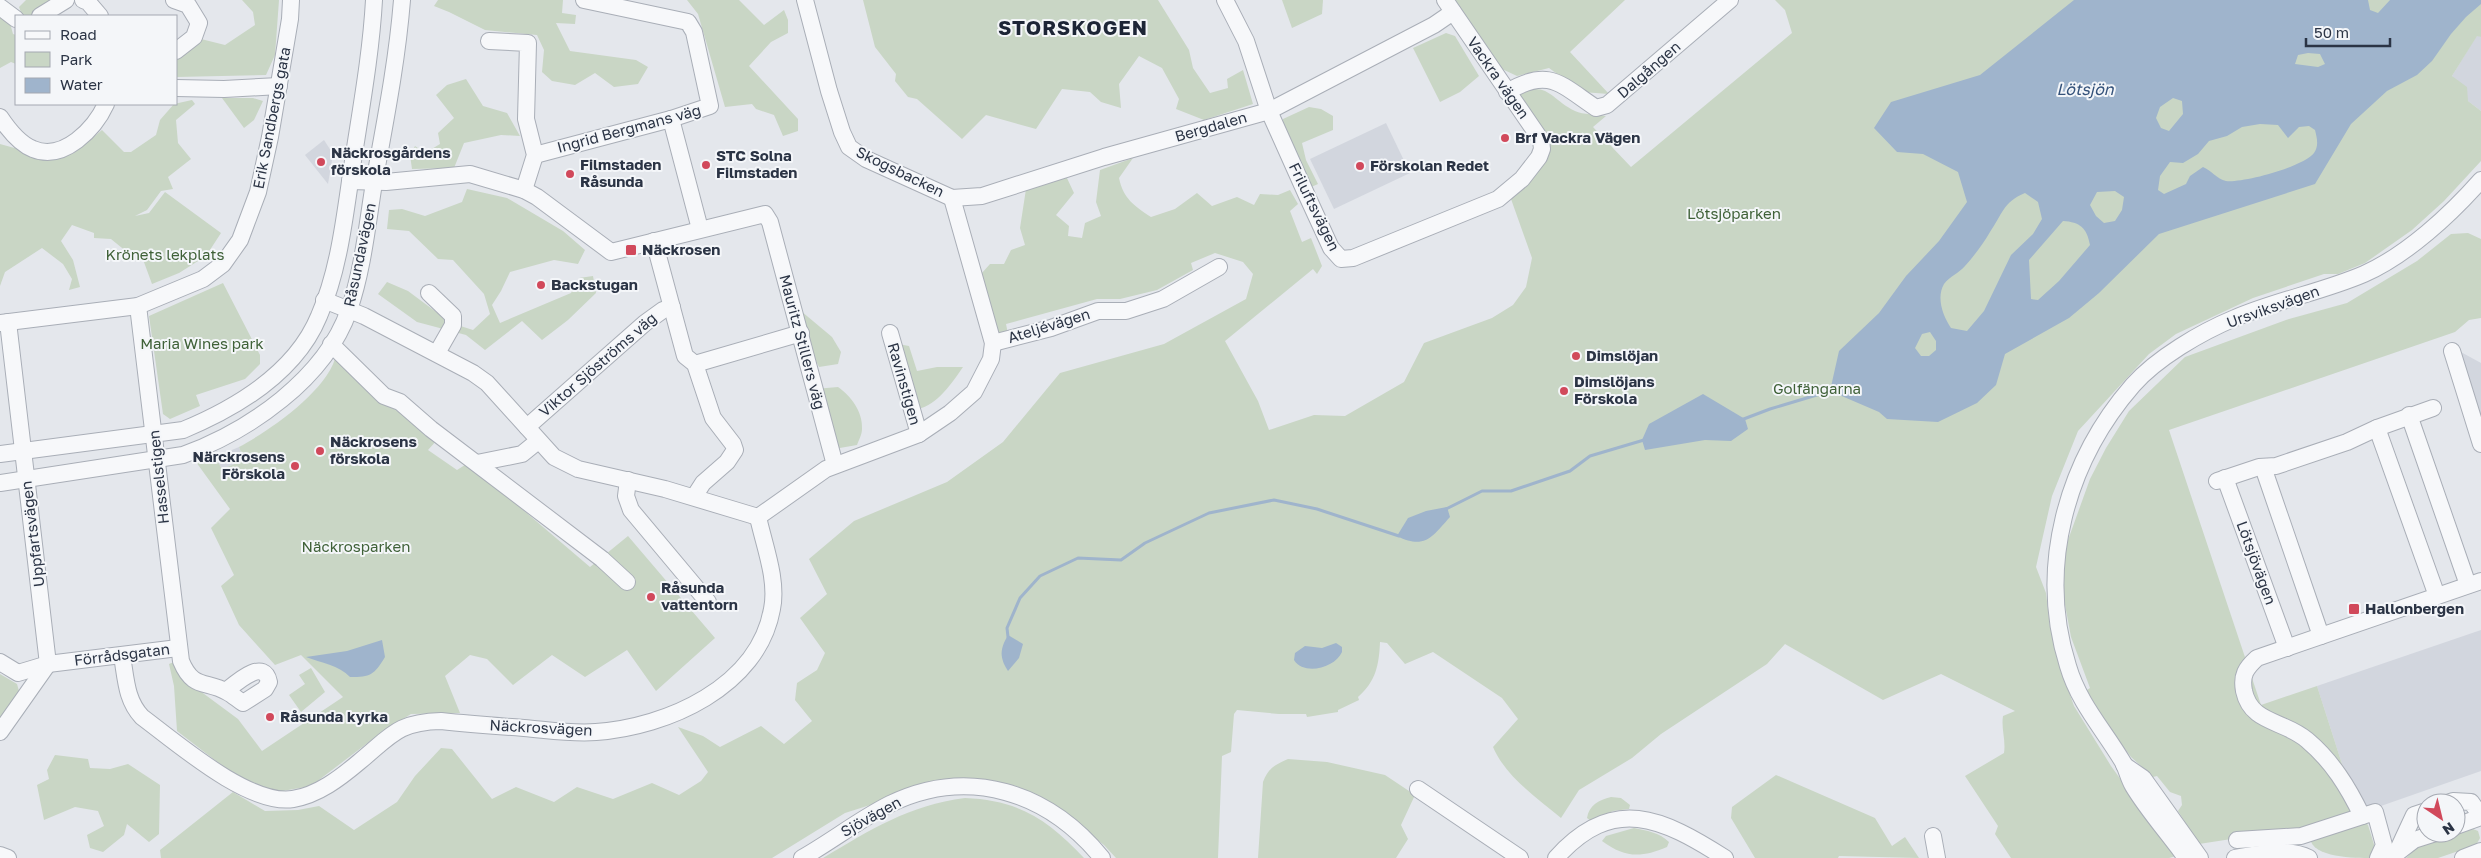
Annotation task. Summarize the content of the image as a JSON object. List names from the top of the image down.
{
  "streets": {
    "street": [
      "Dalgången",
      "Vackra vägen",
      "Erik Sandbergs gata",
      "Bergdalen",
      "Ingrid Bergmans väg",
      "Skogsbacken",
      "Friluftsvägen",
      "Råsundavägen",
      "Ursviksvägen",
      "Ateljévägen",
      "Mauritz Stillers väg",
      "Viktor Sjöströms väg",
      "Ravinstigen",
      "Hasselstigen",
      "Uppfartsvägen",
      "Lötsjövägen",
      "Förrådsgatan",
      "Näckrosvägen",
      "Sjövägen"
    ]
  },
  "crossings": [
    ["Dalgången", "Vackra vägen"],
    ["Vackra vägen", "Bergdalen"],
    ["Vackra vägen", "Friluftsvägen"],
    ["Erik Sandbergs gata", "Hasselstigen"],
    ["Erik Sandbergs gata", "Uppfartsvägen"],
    ["Bergdalen", "Skogsbacken"],
    ["Bergdalen", "Friluftsvägen"],
    ["Skogsbacken", "Ateljévägen"],
    ["Råsundavägen", "Hasselstigen"],
    ["Råsundavägen", "Uppfartsvägen"],
    ["Ateljévägen", "Mauritz Stillers väg"],
    ["Ateljévägen", "Ravinstigen"],
    ["Ateljévägen", "Näckrosvägen"],
    ["Hasselstigen", "Förrådsgatan"],
    ["Uppfartsvägen", "Förrådsgatan"],
    ["Förrådsgatan", "Näckrosvägen"]
  ],
  "districts": ["STORSKOGEN"],
  "water": ["Lötsjön"],
  "parks": [
    "Lötsjöparken",
    "Krönets lekplats",
    "Maria Wines park",
    "Golfängarna",
    "Näckrosparken"
  ],
  "places": {
    "other": [
      "Brf Vackra Vägen",
      "Näckrosgårdens förskola",
      "STC Solna Filmstaden",
      "Förskolan Redet",
      "Filmstaden Råsunda",
      "Backstugan",
      "Dimslöjan",
      "Dimslöjans Förskola",
      "Näckrosens förskola",
      "Närckrosens Förskola",
      "Råsunda vattentorn",
      "Råsunda kyrka"
    ],
    "transit": ["Näckrosen", "Hallonbergen"]
  },
  "legend": ["Road", "Park", "Water"],
  "scale_bar": "50 m",
  "north": "bottom right"
}
